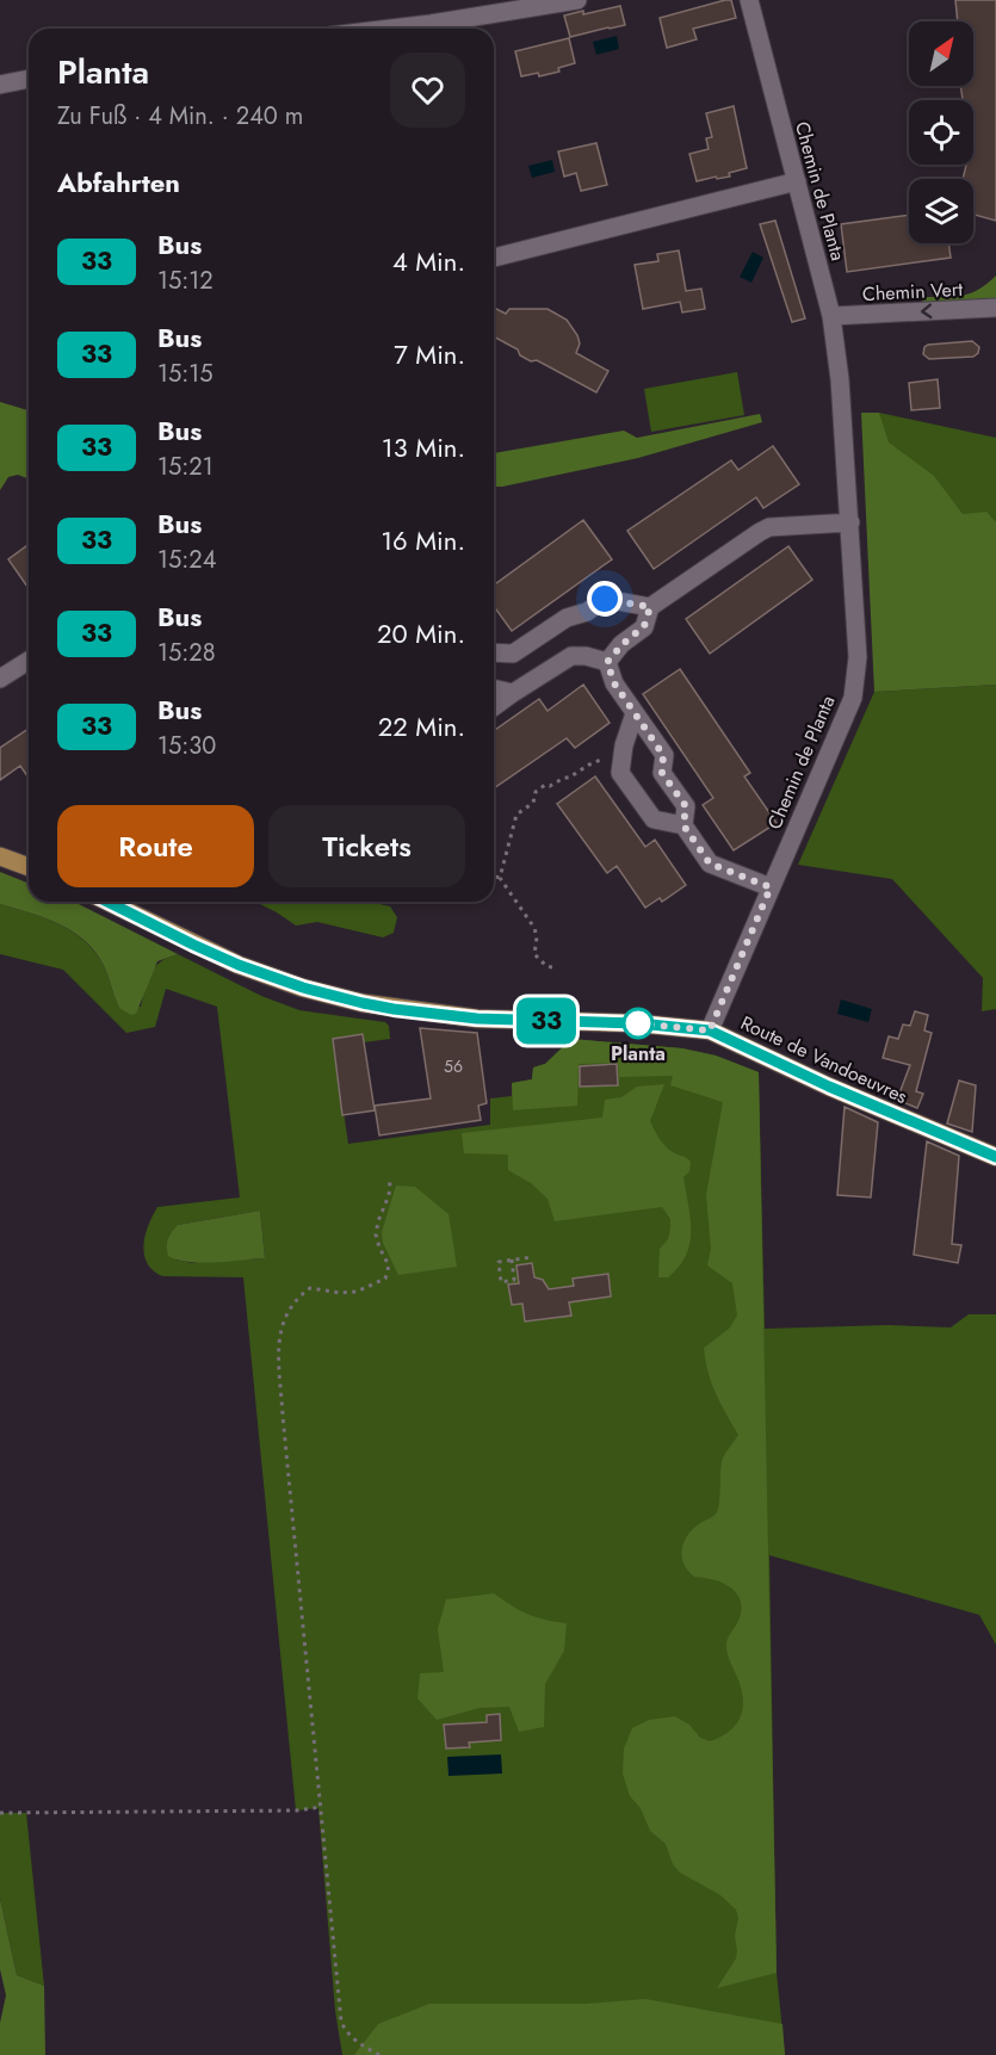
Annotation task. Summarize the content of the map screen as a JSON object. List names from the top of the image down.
{
  "streets": {
    "main road": ["Route de Vandoeuvres"],
    "street": ["Chemin de Planta", "Chemin Vert"]
  },
  "crossings": [
    ["Chemin de Planta", "Chemin Vert"],
    ["Chemin de Planta", "Route de Vandoeuvres"]
  ],
  "one_way": ["Chemin Vert"],
  "places": ["Planta"],
  "lines": ["bus line 33"],
  "house_numbers": ["56"],
  "north": "top right",
  "page": {
    "on_map": "33",
    "heading": [
      ["Planta", "Zu Fuß · 4 Min. · 240 m"],
      "Abfahrten"
    ],
    "list": [
      {
        "mark": "33",
        "name": "Bus",
        "note": "15:12",
        "value": "4 Min."
      },
      {
        "mark": "33",
        "name": "Bus",
        "note": "15:15",
        "value": "7 Min."
      },
      {
        "mark": "33",
        "name": "Bus",
        "note": "15:21",
        "value": "13 Min."
      },
      {
        "mark": "33",
        "name": "Bus",
        "note": "15:24",
        "value": "16 Min."
      },
      {
        "mark": "33",
        "name": "Bus",
        "note": "15:28",
        "value": "20 Min."
      },
      {
        "mark": "33",
        "name": "Bus",
        "note": "15:30",
        "value": "22 Min."
      }
    ],
    "buttons": ["Route", "Tickets"]
  }
}
